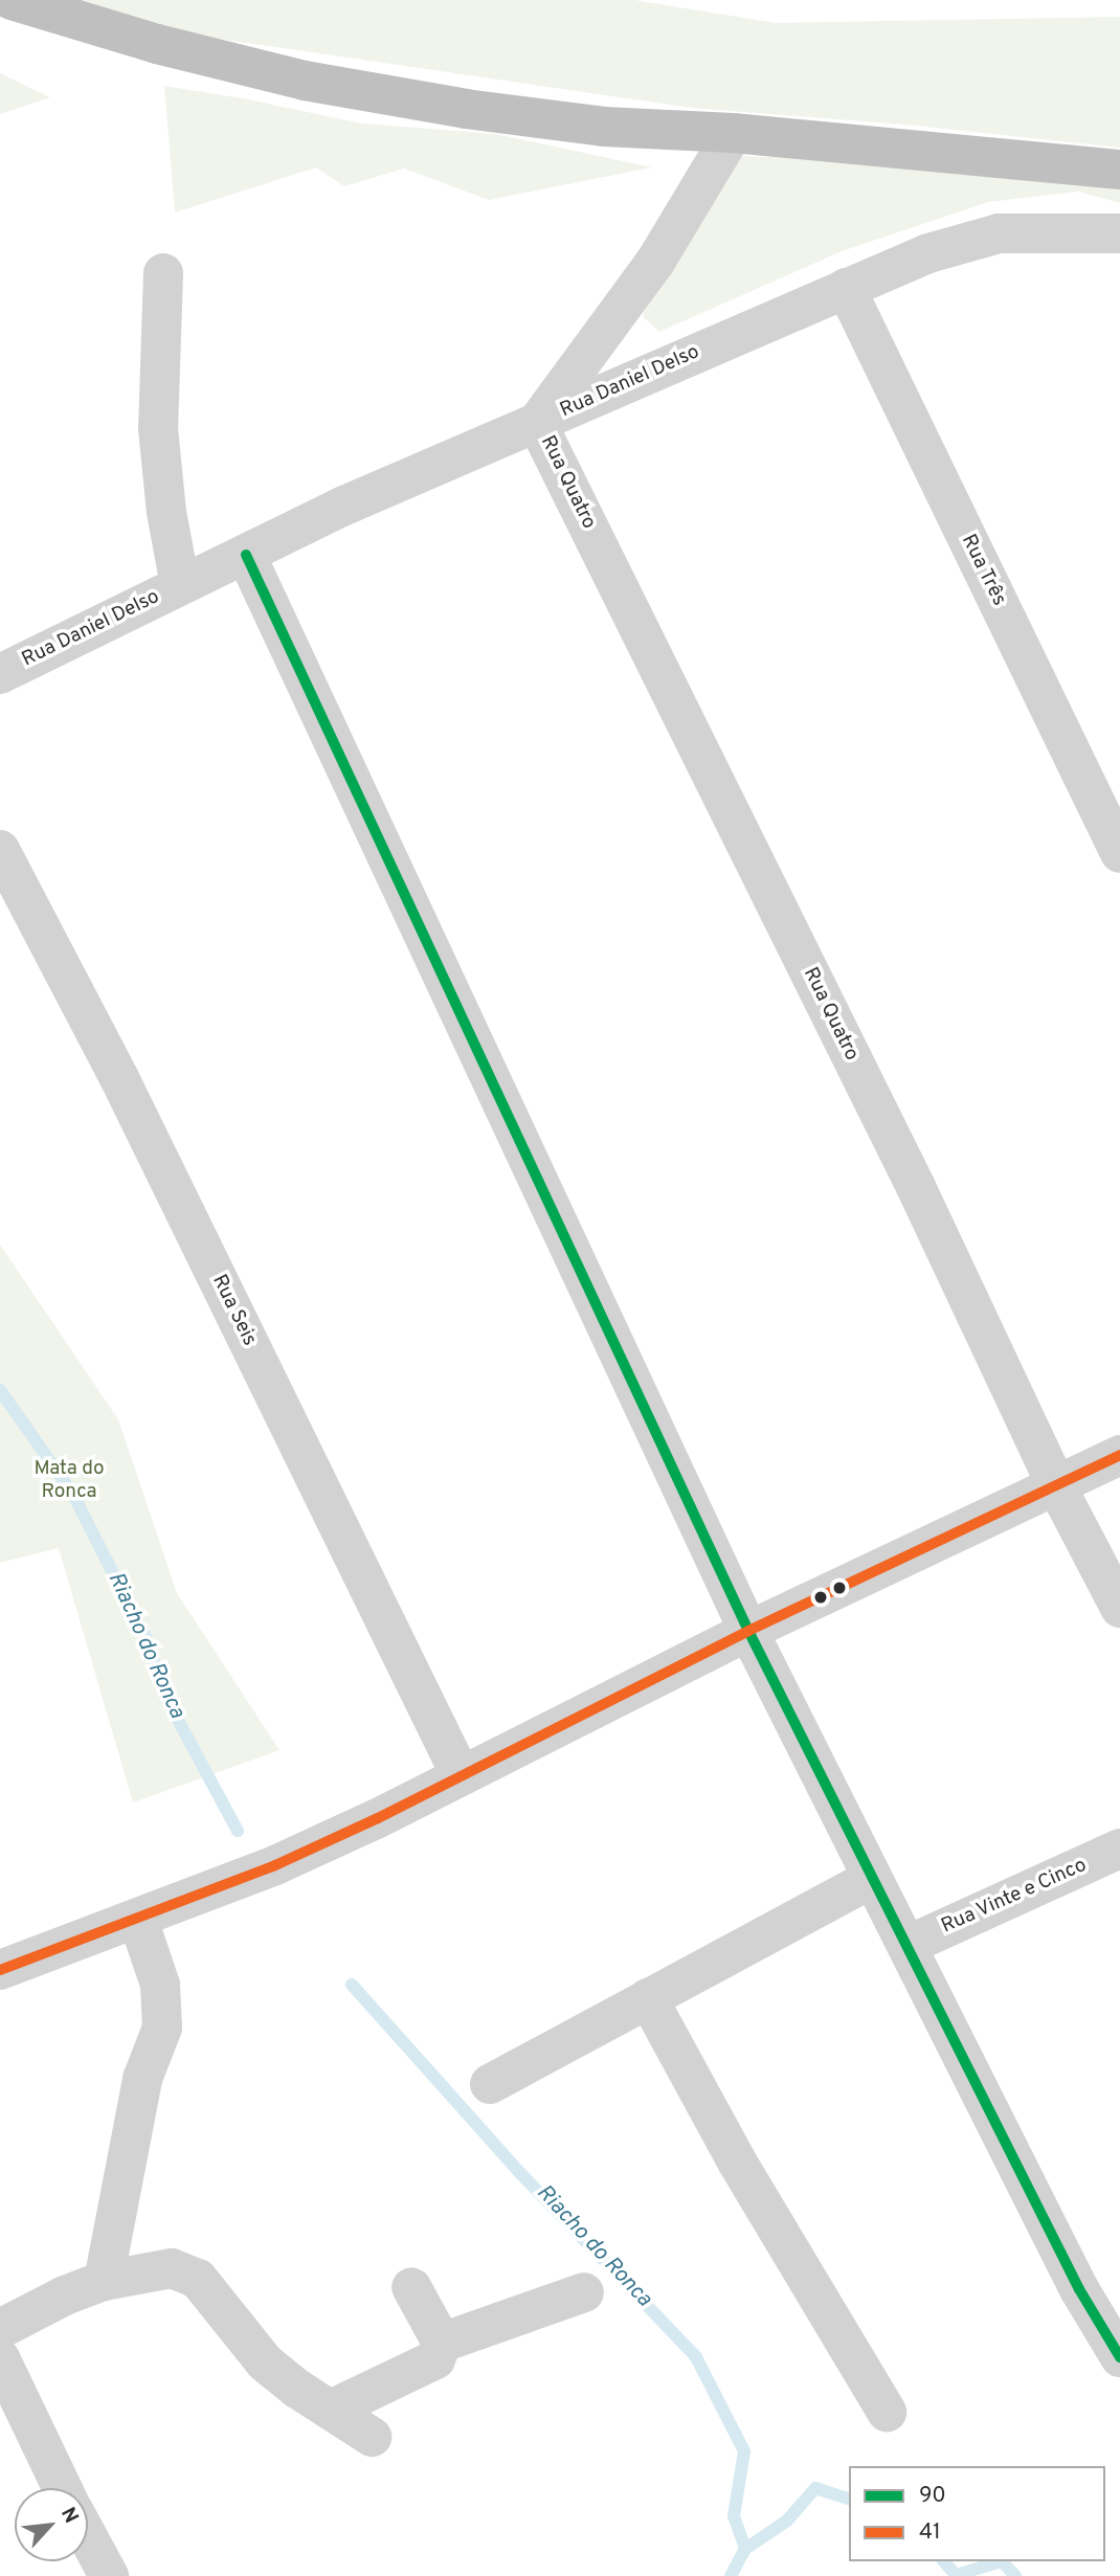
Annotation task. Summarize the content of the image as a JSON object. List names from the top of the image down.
{
  "streets": {
    "street": [
      "Rua Daniel Delso",
      "Rua Quatro",
      "Rua Três",
      "Rua Seis",
      "Rua Vinte e Cinco"
    ]
  },
  "crossings": [
    ["Rua Daniel Delso", "Rua Quatro"],
    ["Rua Daniel Delso", "Rua Três"]
  ],
  "water": ["Riacho do Ronca"],
  "parks": ["Mata do Ronca"],
  "lines": ["transit line 90", "transit line 41"],
  "legend": ["90", "41"],
  "north": "top right"
}
